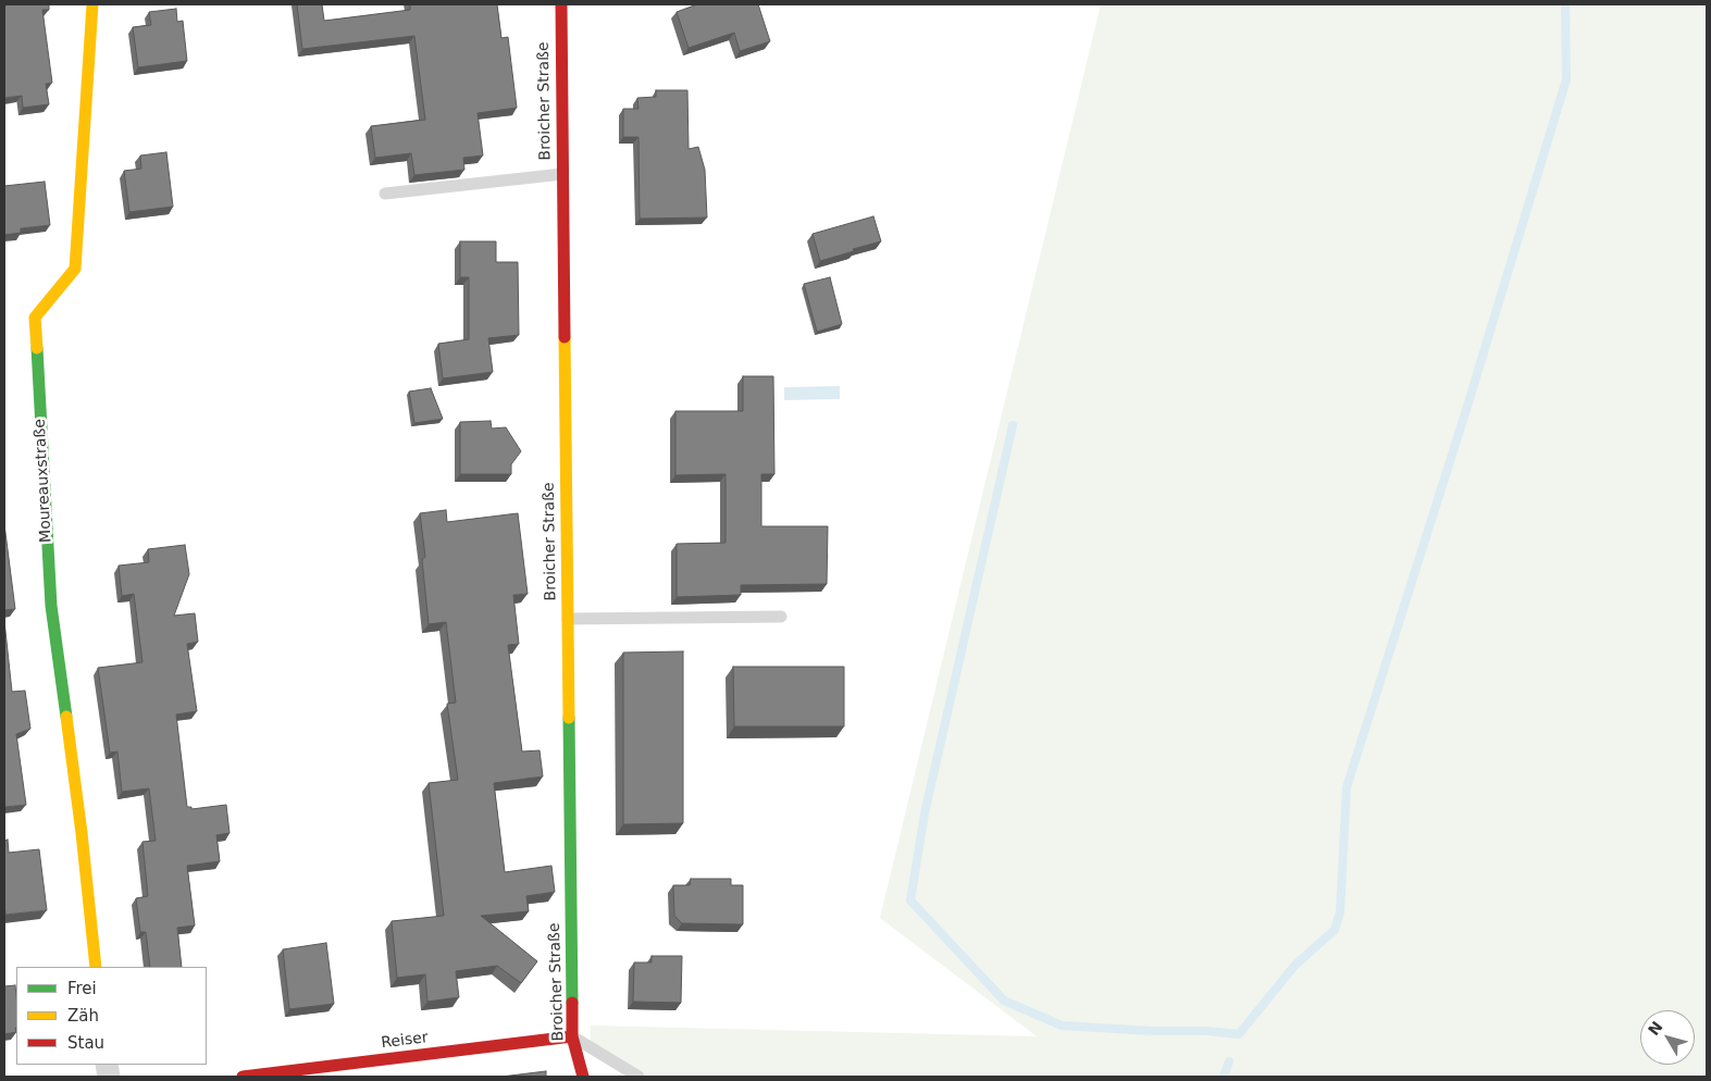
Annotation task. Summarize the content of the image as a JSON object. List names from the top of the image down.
{
  "streets": {
    "street": ["Broicher Straße", "Moureauxstraße", "Reiser"]
  },
  "crossings": [
    ["Broicher Straße", "Reiser"]
  ],
  "legend": ["Frei", "Zäh", "Stau"],
  "north": "top left"
}
